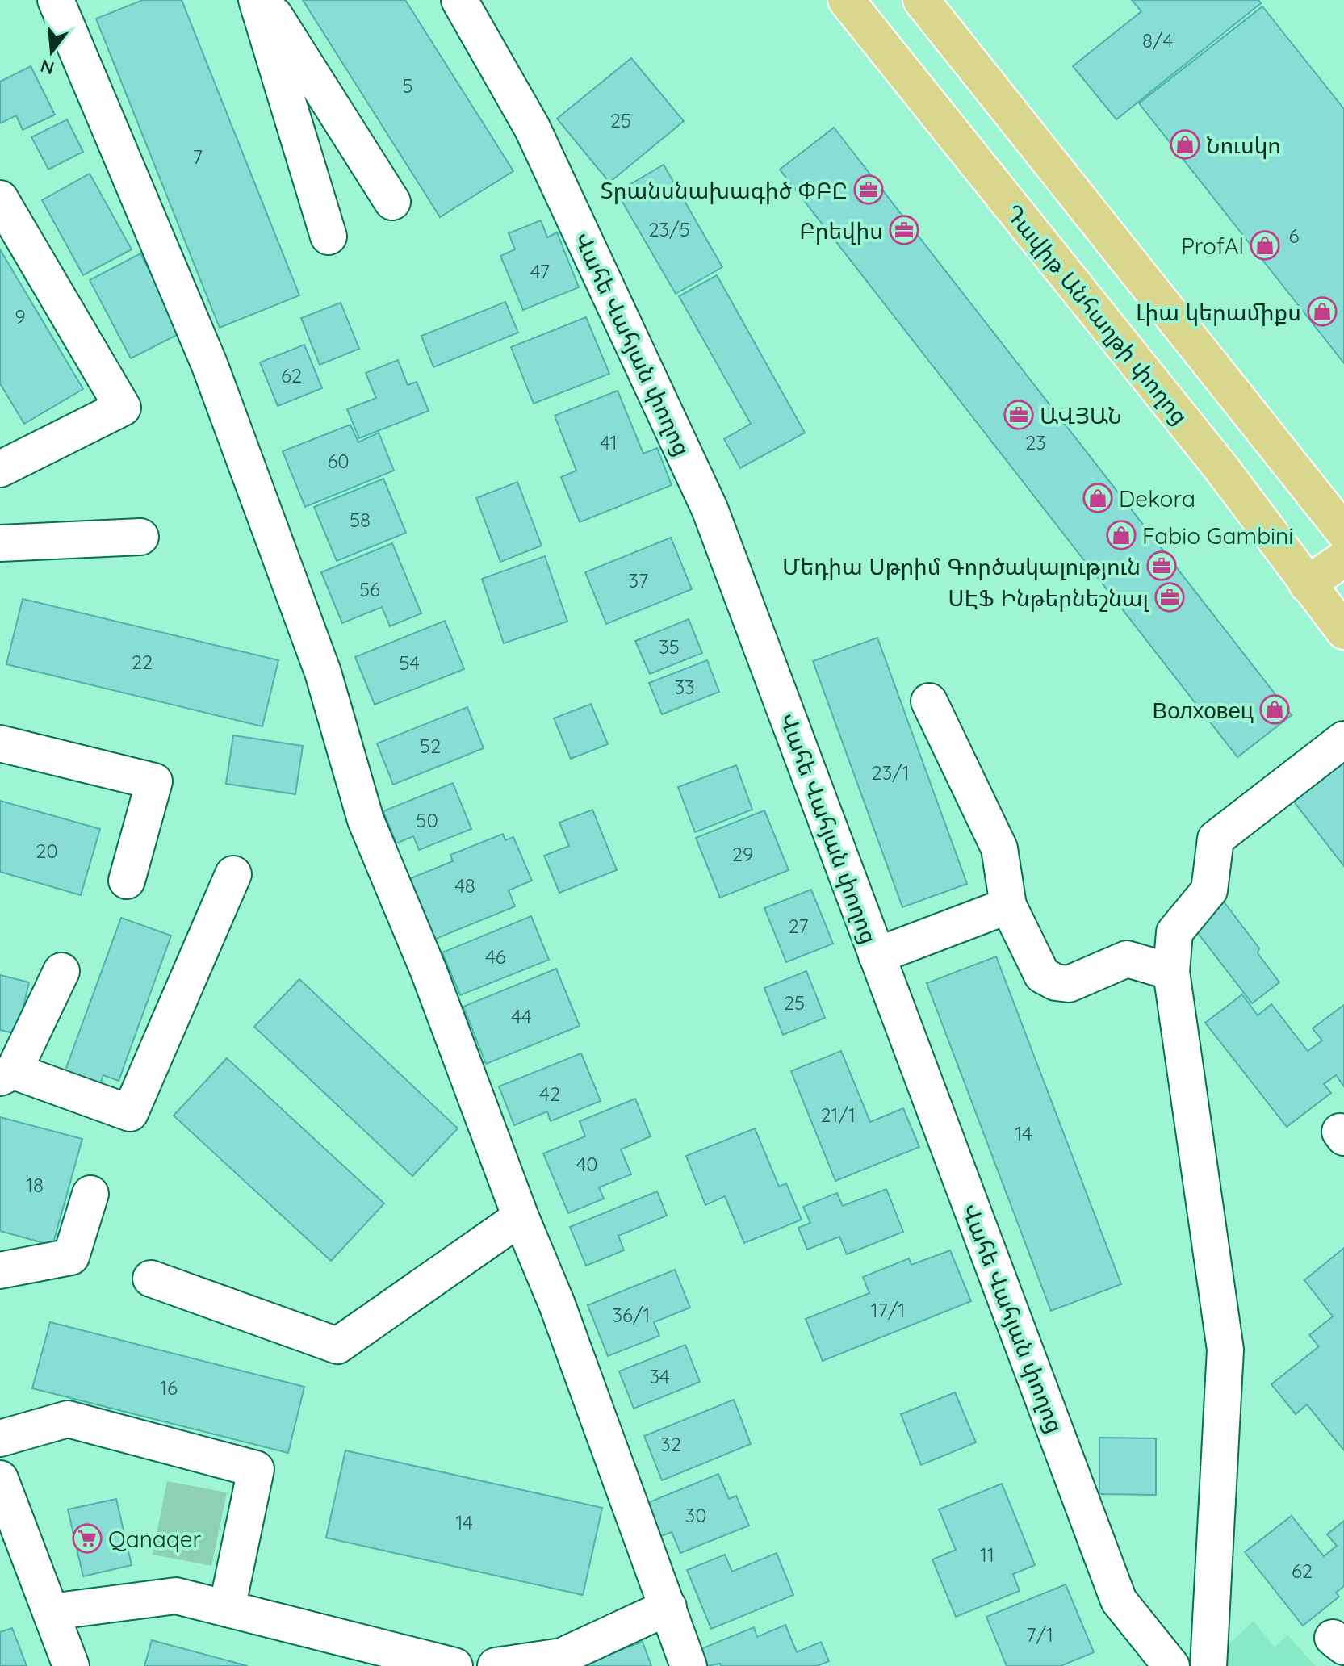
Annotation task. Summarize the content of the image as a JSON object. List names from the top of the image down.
{
  "streets": {
    "main road": ["Դավիթ Անհաղթի փողոց"],
    "street": ["Վահե Վահյան փողոց"]
  },
  "places": {
    "shop": [
      "Նուսկո",
      "ProfAl",
      "Լիա կերամիքս",
      "Dekora",
      "Fabio Gambini",
      "Волховец"
    ],
    "office": [
      "Տրանսնախագիծ ՓԲԸ",
      "Բրեվիս",
      "ԱՎՅԱՆ",
      "Մեդիա Սթրիմ Գործակալություն",
      "ՍԷՖ Ինթերնեշնալ"
    ],
    "supermarket": ["Qanaqer"]
  },
  "house_numbers": [
    "8/4",
    "5",
    "25",
    "7",
    "23/5",
    "6",
    "47",
    "9",
    "62",
    "41",
    "23",
    "60",
    "58",
    "37",
    "56",
    "35",
    "22",
    "54",
    "33",
    "52",
    "23/1",
    "50",
    "20",
    "29",
    "48",
    "27",
    "46",
    "25",
    "44",
    "42",
    "21/1",
    "14",
    "40",
    "18",
    "17/1",
    "36/1",
    "34",
    "16",
    "32",
    "30",
    "14",
    "11",
    "62",
    "7/1"
  ],
  "north": "bottom"
}
